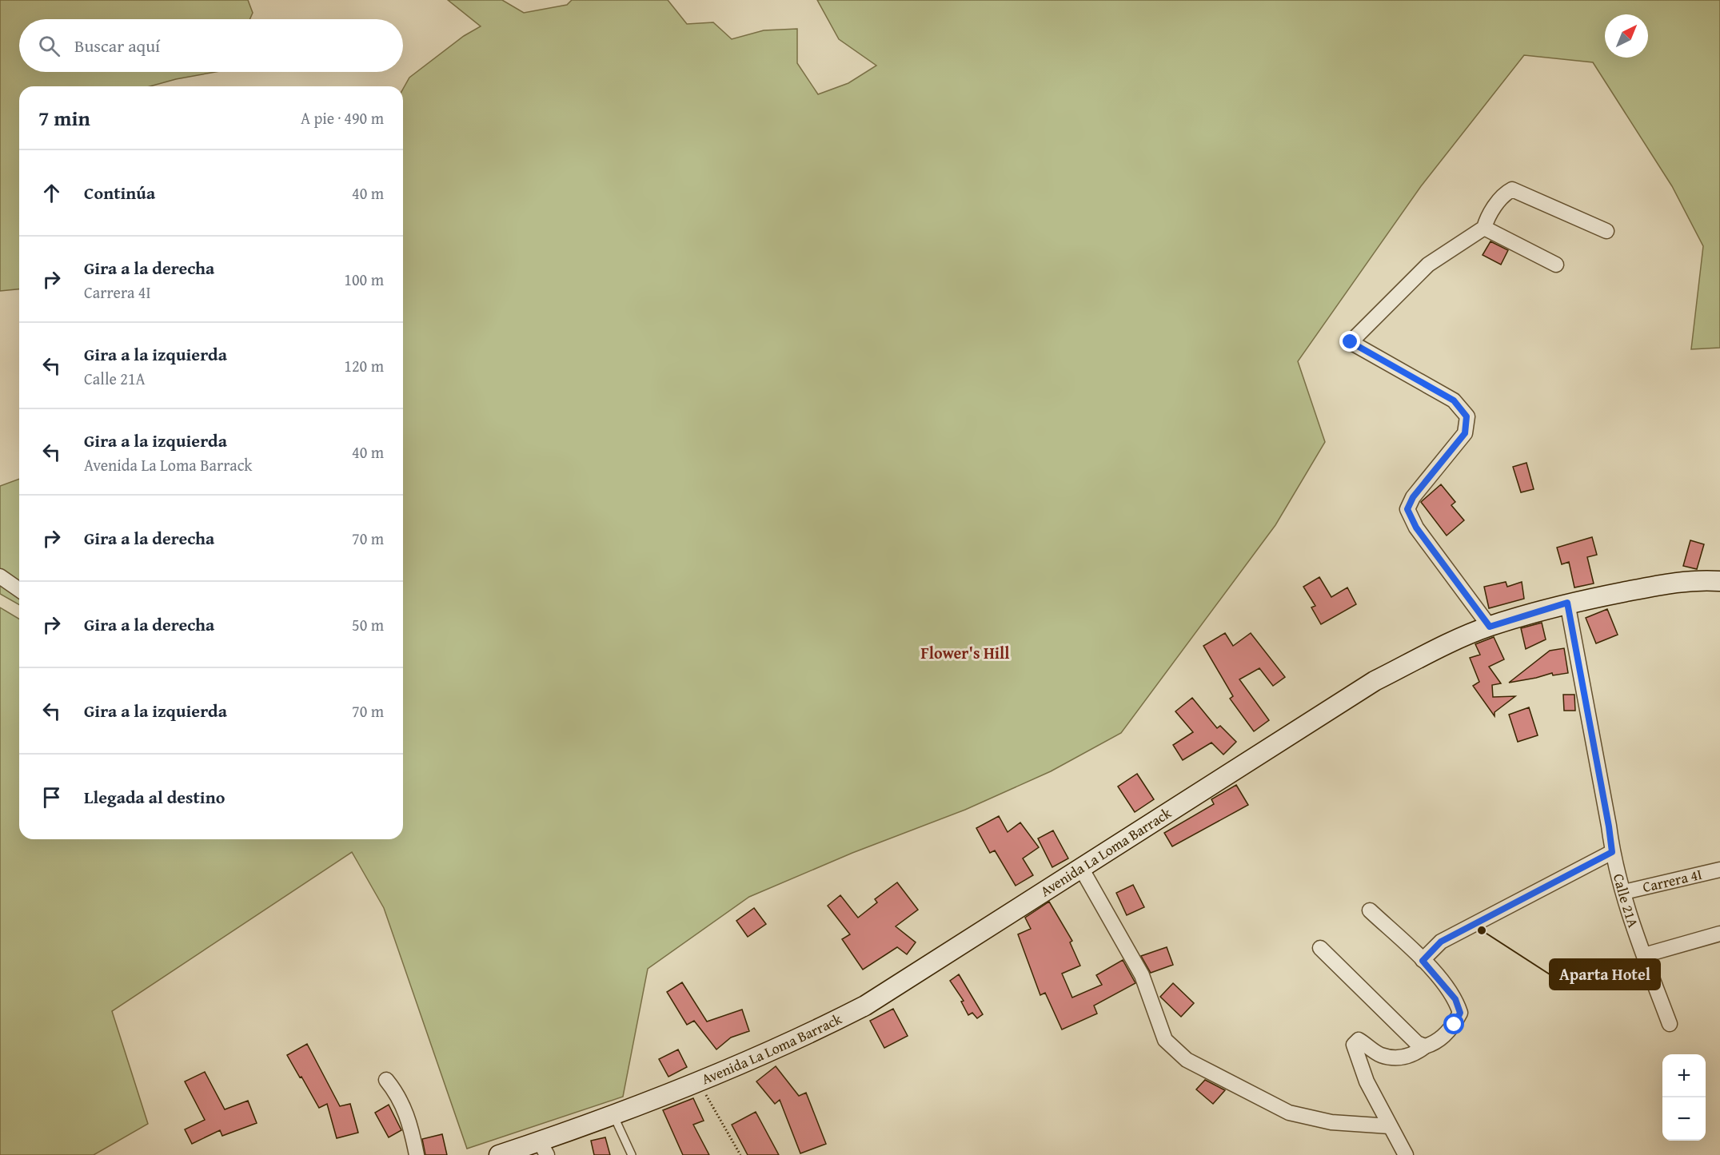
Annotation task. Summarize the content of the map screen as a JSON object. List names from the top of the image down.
{
  "streets": {
    "main road": ["Avenida La Loma Barrack"],
    "street": ["Carrera 4I", "Calle 21A"]
  },
  "crossings": [
    ["Avenida La Loma Barrack", "Calle 21A"],
    ["Carrera 4I", "Calle 21A"]
  ],
  "districts": ["Flower's Hill"],
  "places": ["Aparta Hotel"],
  "north": "top right",
  "page": {
    "search": "Buscar aquí",
    "heading": ["7 min", "A pie · 490 m"],
    "list": [
      ["Continúa", "40 m"],
      ["Gira a la derecha", "Carrera 4I", "100 m"],
      ["Gira a la izquierda", "Calle 21A", "120 m"],
      ["Gira a la izquierda", "Avenida La Loma Barrack", "40 m"],
      ["Gira a la derecha", "70 m"],
      ["Gira a la derecha", "50 m"],
      ["Gira a la izquierda", "70 m"],
      "Llegada al destino"
    ],
    "map_buttons": ["+", "−"]
  }
}
